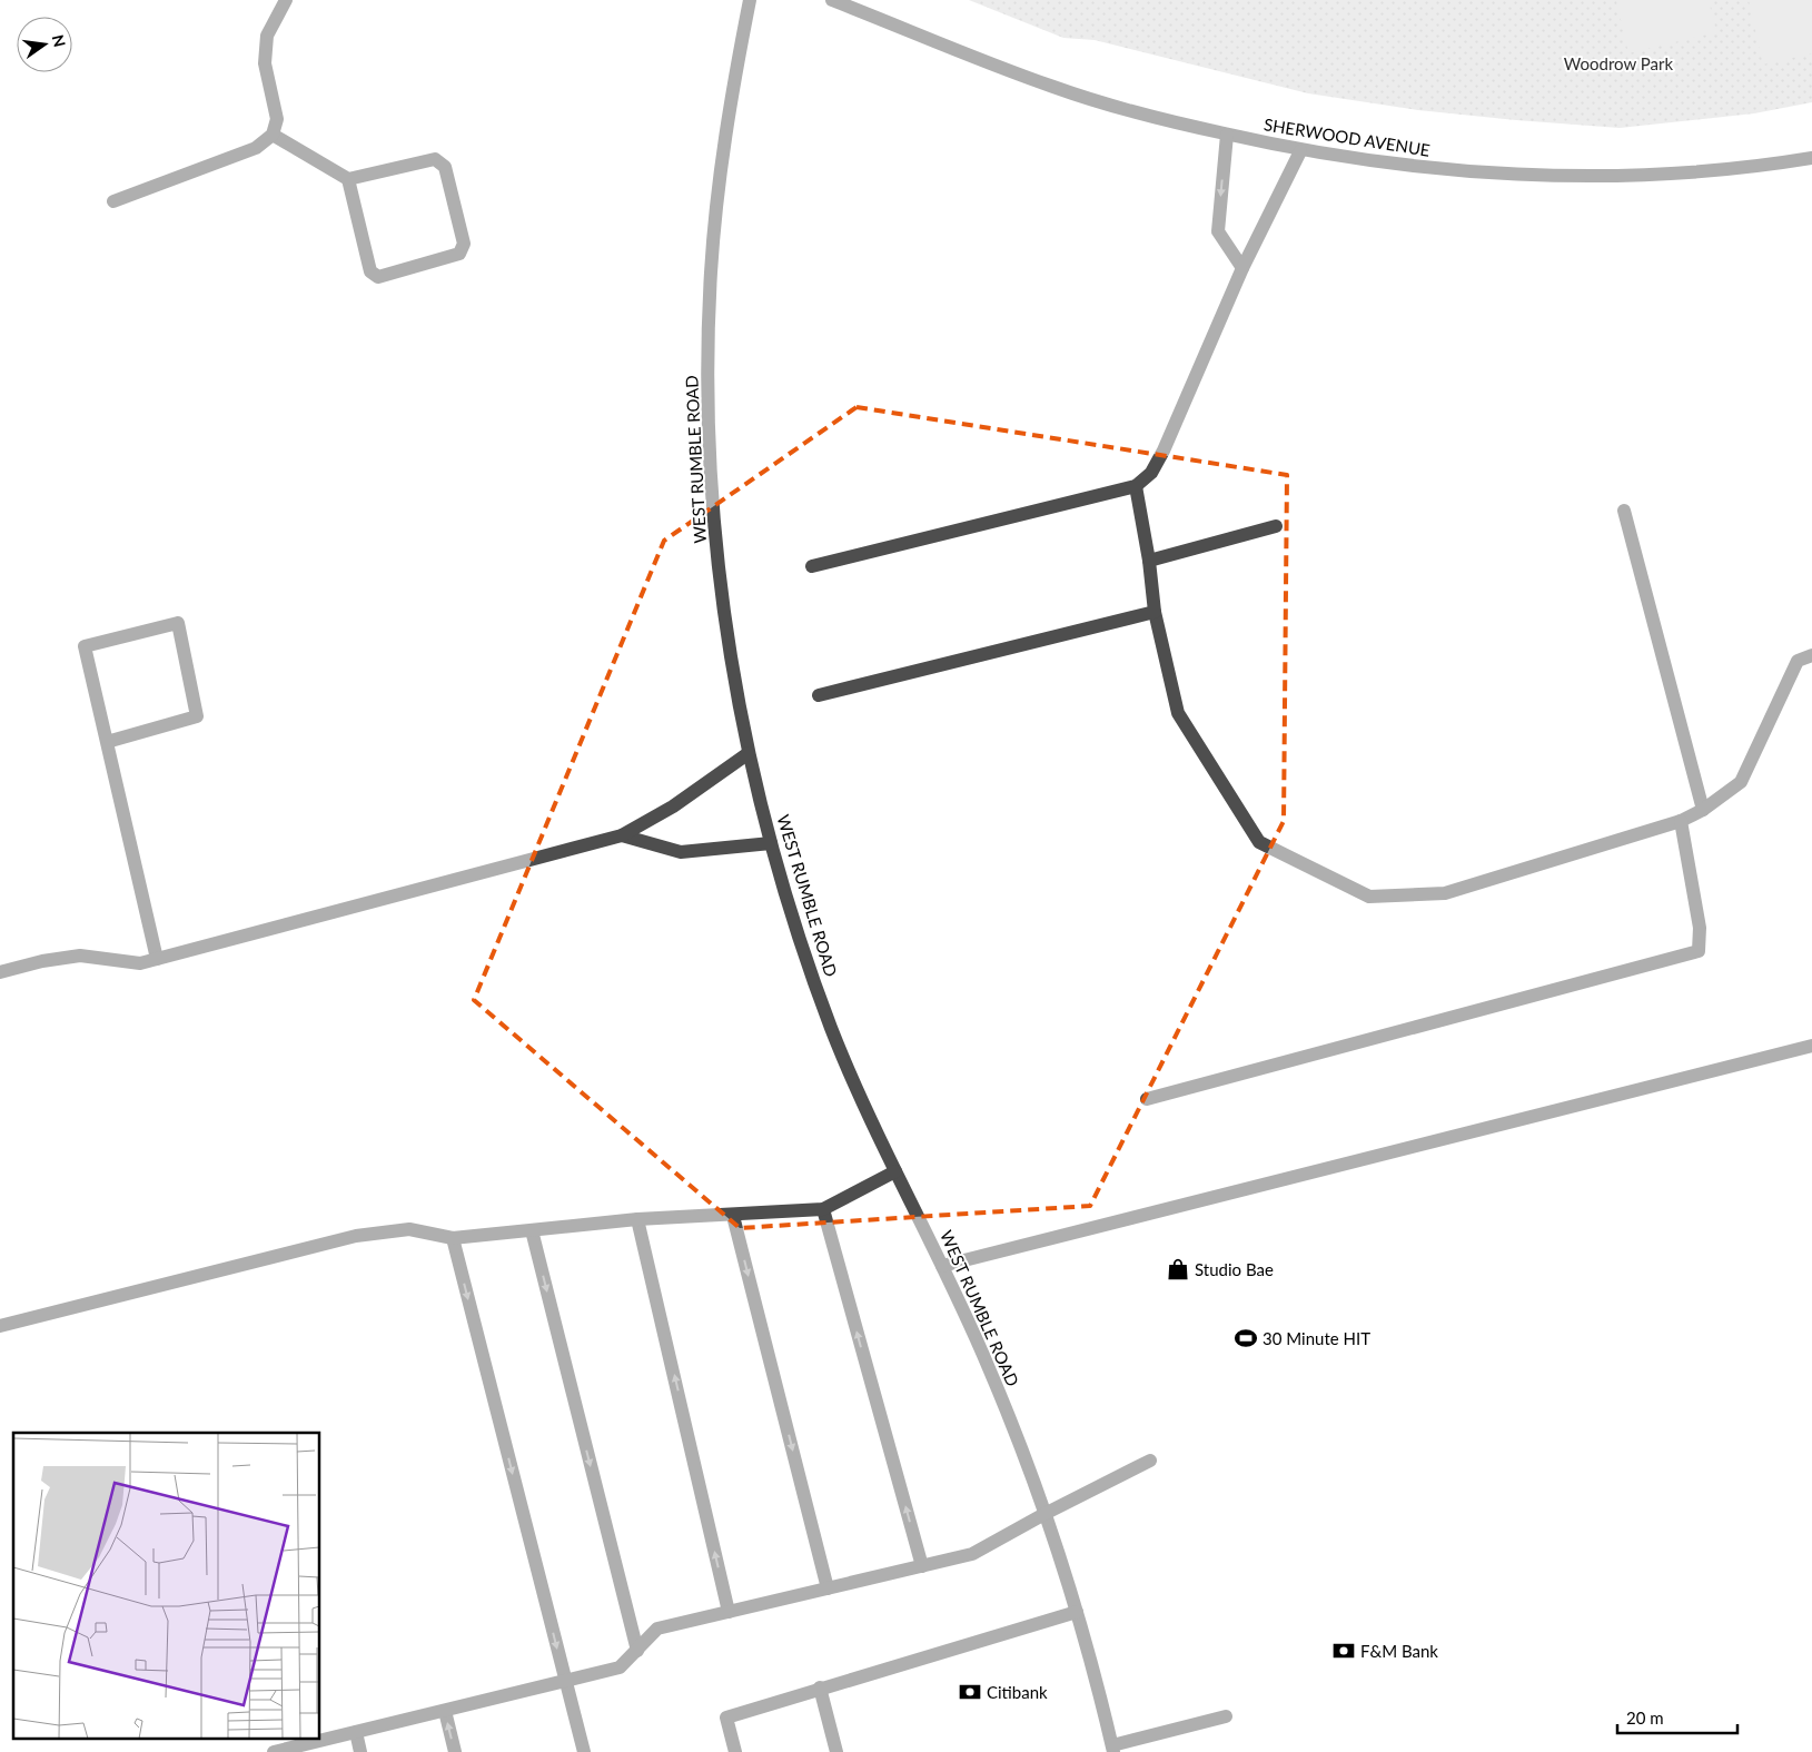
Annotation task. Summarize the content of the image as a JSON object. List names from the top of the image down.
{
  "streets": {
    "street": ["SHERWOOD AVENUE", "WEST RUMBLE ROAD"]
  },
  "parks": ["Woodrow Park"],
  "places": {
    "shop": ["Studio Bae"],
    "sports": ["30 Minute HIT"],
    "bank": ["F&M Bank", "Citibank"]
  },
  "scale_bar": "20 m",
  "north": "right"
}
